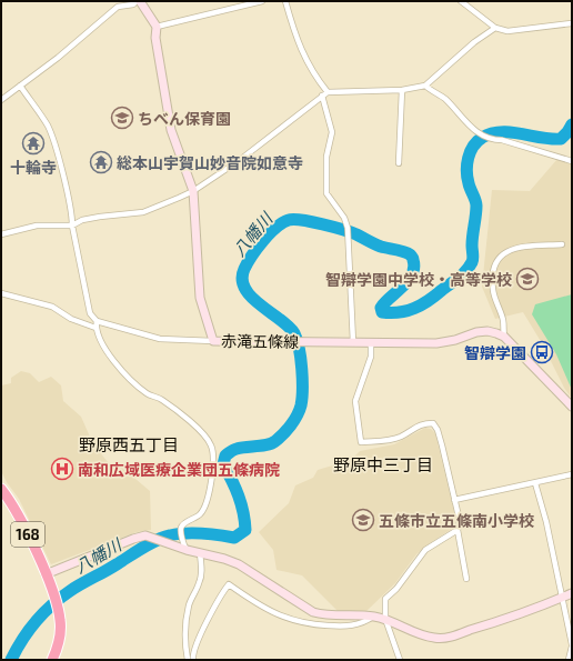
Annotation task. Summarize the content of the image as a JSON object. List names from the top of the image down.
{
  "streets": {
    "highway": ["168"],
    "main road": ["赤滝五條線"]
  },
  "districts": ["野原西五丁目", "野原中三丁目"],
  "water": ["八幡川"],
  "places": {
    "school or university": ["ちべん保育園", "智辯学園中学校・高等学校", "五條市立五條南小学校"],
    "temple": ["十輪寺", "総本山宇賀山妙音院如意寺"],
    "bus stop": ["智辯学園"],
    "hospital": ["南和広域医療企業団五條病院"]
  }
}
